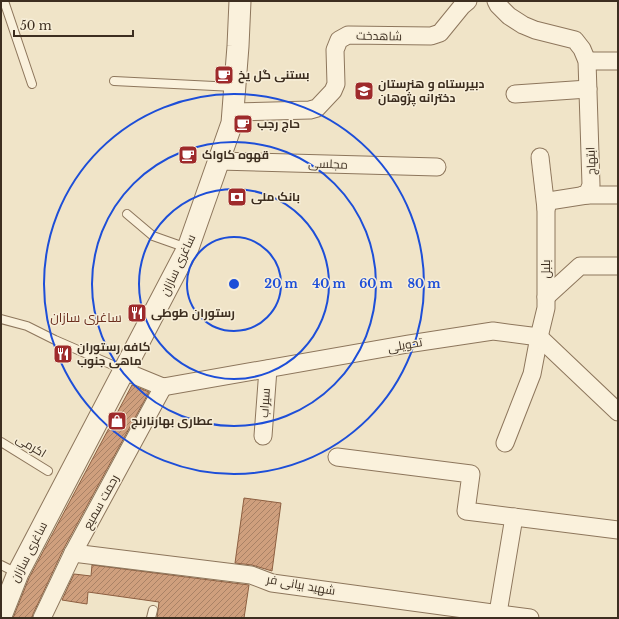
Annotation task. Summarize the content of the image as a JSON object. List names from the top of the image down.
{
  "streets": {
    "street": [
      "شاهدخت",
      "ابتهاج",
      "مجلسی",
      "ساغری سازان",
      "بلبل",
      "تحویلی",
      "سیراب",
      "رحمت سمیع",
      "شهید بیانی فر"
    ],
    "lane": ["اکرمی"]
  },
  "crossings": [
    ["شاهدخت", "ساغری سازان"],
    ["مجلسی", "ساغری سازان"],
    ["بلبل", "تحویلی"],
    ["تحویلی", "سیراب"],
    ["تحویلی", "رحمت سمیع"],
    ["رحمت سمیع", "شهید بیانی فر"]
  ],
  "districts": ["ساغری سازان"],
  "places": {
    "cafe": ["بستنی گل یخ", "حاج رجب", "قهوه کاواک"],
    "school or university": ["دبیرستاه و هنرستان دخترانه پژوهان"],
    "bank": ["بانک ملی"],
    "restaurant": ["رستوران طوطی", "کافه رستوران ماهی جنوب"],
    "shop": ["عطاری بهارنارنج"]
  },
  "scale_bar": "50 m",
  "rings": [
    "20 m",
    "40 m",
    "60 m",
    "80 m"
  ]
}
